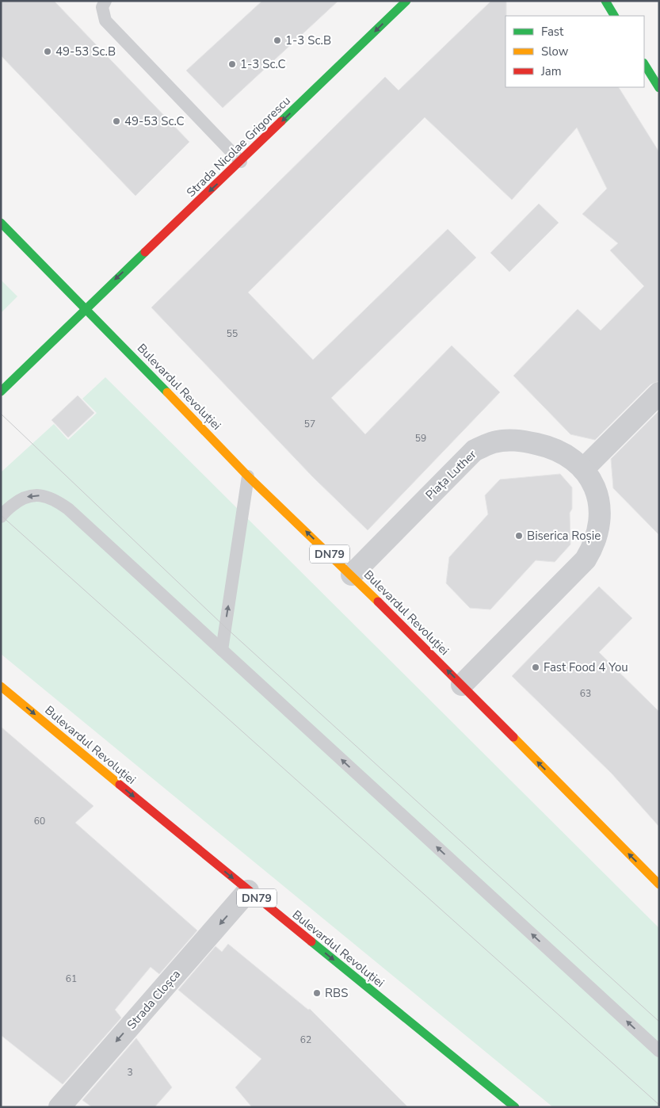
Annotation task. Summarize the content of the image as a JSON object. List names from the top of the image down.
{
  "streets": {
    "main road": ["Strada Nicolae Grigorescu", "Bulevardul Revoluției", "DN79"],
    "street": ["Piața Luther", "Strada Cloșca"]
  },
  "crossings": [
    ["Strada Nicolae Grigorescu", "Bulevardul Revoluției"],
    ["Bulevardul Revoluției", "Piața Luther"],
    ["Bulevardul Revoluției", "Strada Cloșca"]
  ],
  "one_way": ["Strada Nicolae Grigorescu", "Strada Cloșca"],
  "places": [
    "1-3 Sc.B",
    "49-53 Sc.B",
    "1-3 Sc.C",
    "49-53 Sc.C",
    "Biserica Roșie",
    "Fast Food 4 You",
    "RBS"
  ],
  "house_numbers": [
    "55",
    "57",
    "59",
    "63",
    "60",
    "61",
    "62",
    "3"
  ],
  "legend": ["Fast", "Slow", "Jam"]
}
